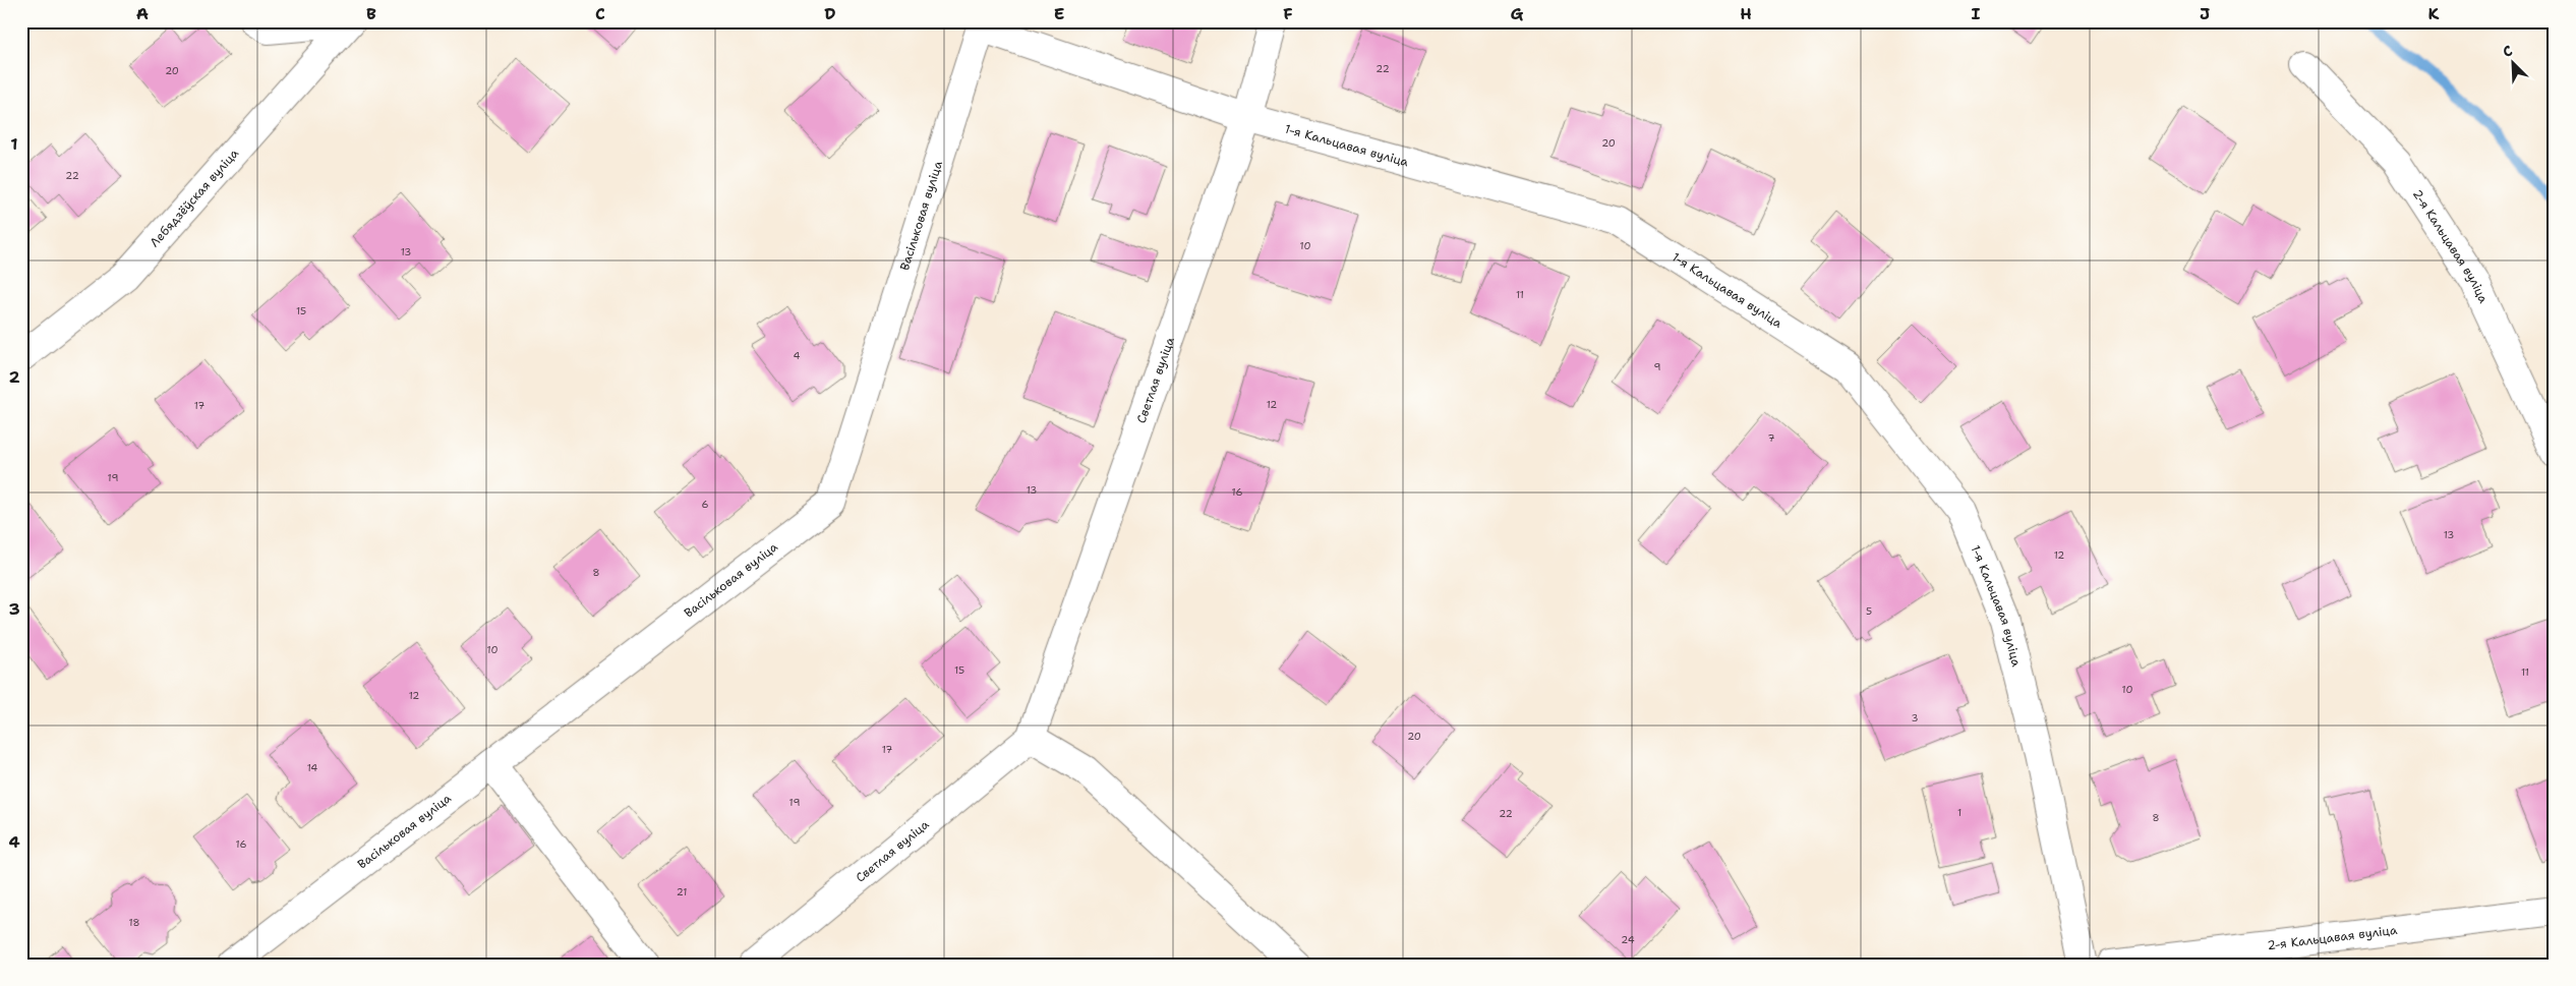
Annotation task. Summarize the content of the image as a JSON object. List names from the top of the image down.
{
  "streets": {
    "street": [
      "1-я Кальцавая вуліца",
      "Лебядзёўская вуліца",
      "Васільковая вуліца",
      "2-я Кальцавая вуліца",
      "Светлая вуліца"
    ]
  },
  "crossings": [
    ["1-я Кальцавая вуліца", "Васільковая вуліца"],
    ["1-я Кальцавая вуліца", "Светлая вуліца"]
  ],
  "house_numbers": [
    "22",
    "20",
    "20",
    "22",
    "10",
    "13",
    "11",
    "15",
    "4",
    "9",
    "12",
    "17",
    "7",
    "19",
    "13",
    "16",
    "6",
    "13",
    "12",
    "8",
    "5",
    "10",
    "15",
    "11",
    "10",
    "12",
    "3",
    "20",
    "17",
    "14",
    "19",
    "1",
    "22",
    "8",
    "16",
    "21",
    "18",
    "24"
  ],
  "north": "top left",
  "grid": {
    "columns": [
      "A",
      "B",
      "C",
      "D",
      "E",
      "F",
      "G",
      "H",
      "I",
      "J",
      "K"
    ],
    "rows": [
      "1",
      "2",
      "3",
      "4"
    ]
  }
}
